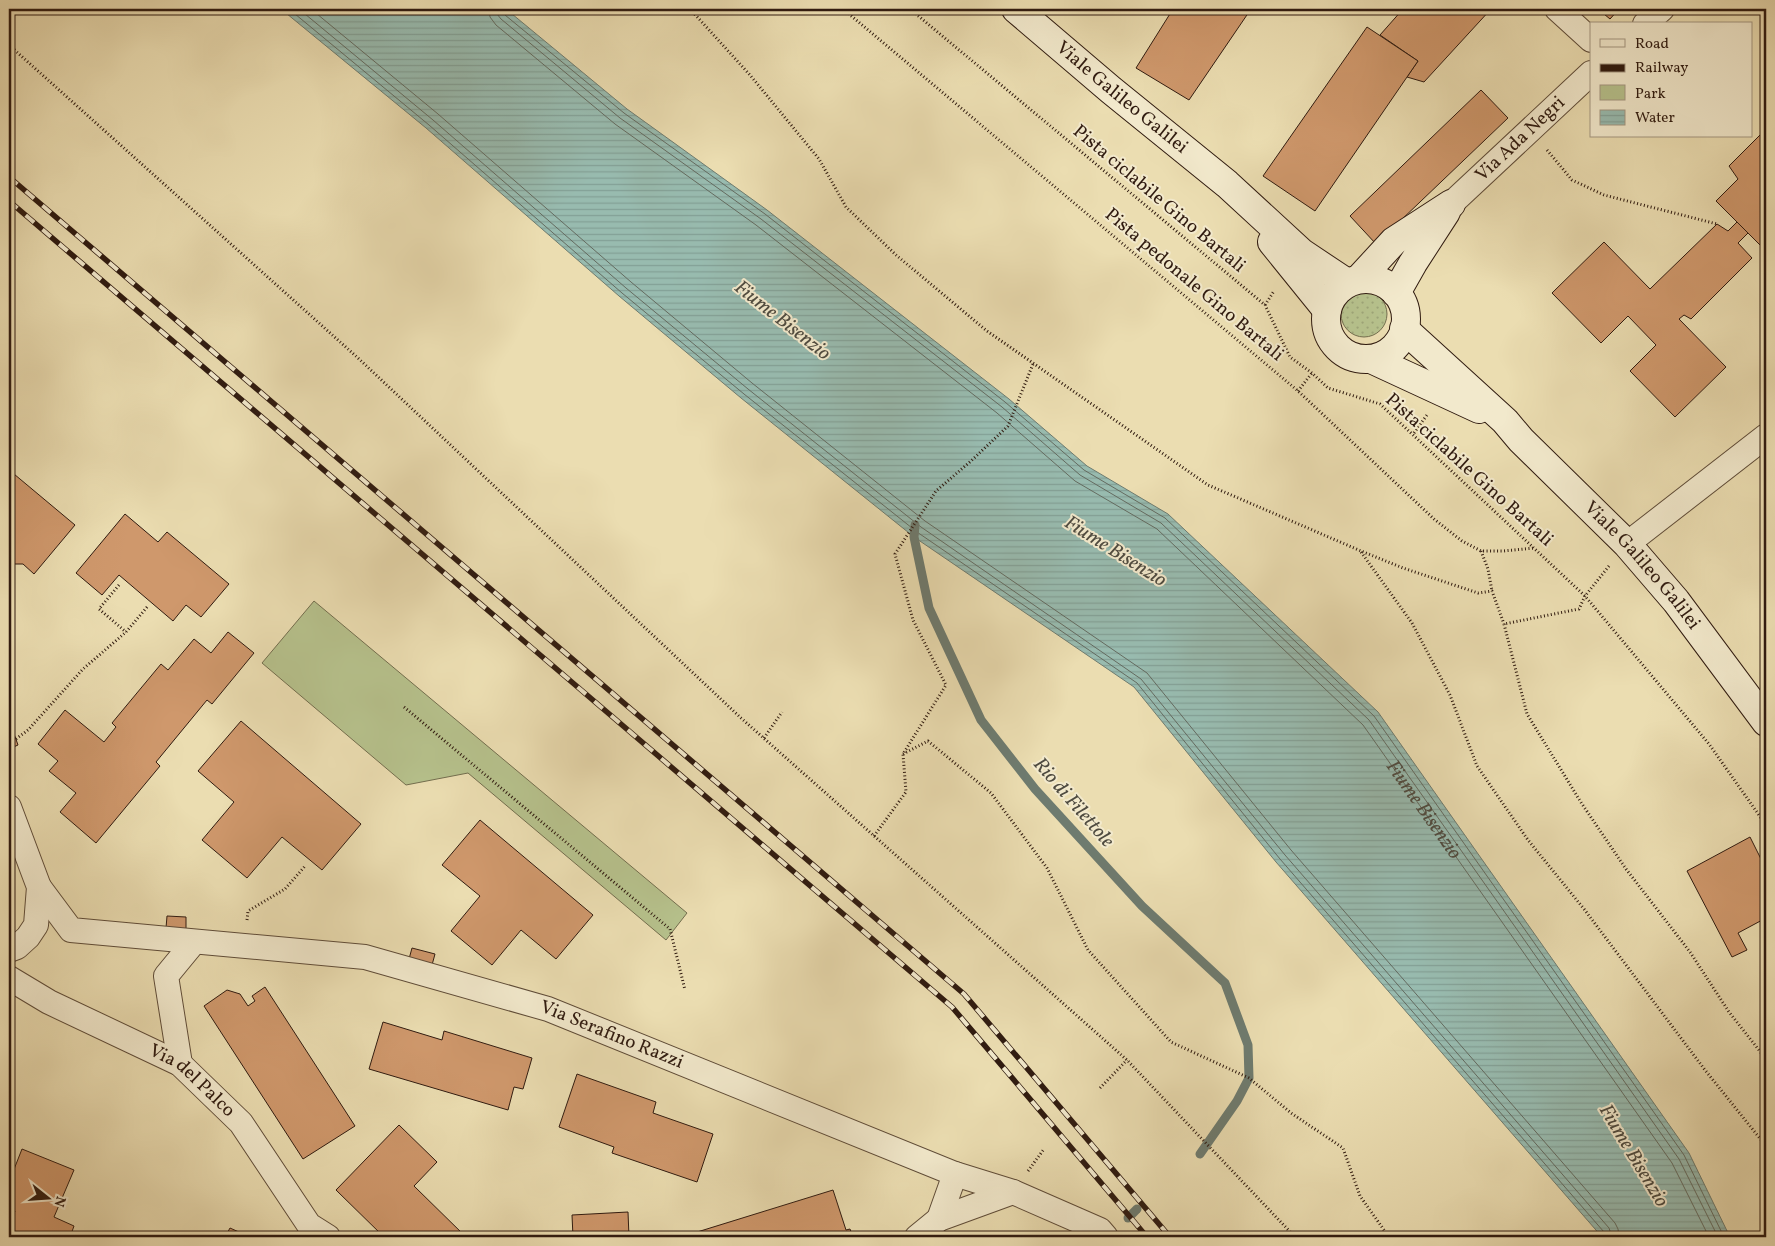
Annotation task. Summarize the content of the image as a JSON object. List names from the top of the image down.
{
  "streets": {
    "main road": ["Viale Galileo Galilei"],
    "street": ["Via Ada Negri", "Via Serafino Razzi", "Via del Palco"],
    "path": ["Pista ciclabile Gino Bartali", "Pista pedonale Gino Bartali"]
  },
  "crossings": [
    ["Pista ciclabile Gino Bartali", "Pista pedonale Gino Bartali"]
  ],
  "water": ["Fiume Bisenzio", "Rio di Filettole"],
  "legend": [
    "Road",
    "Railway",
    "Park",
    "Water"
  ],
  "north": "right"
}
